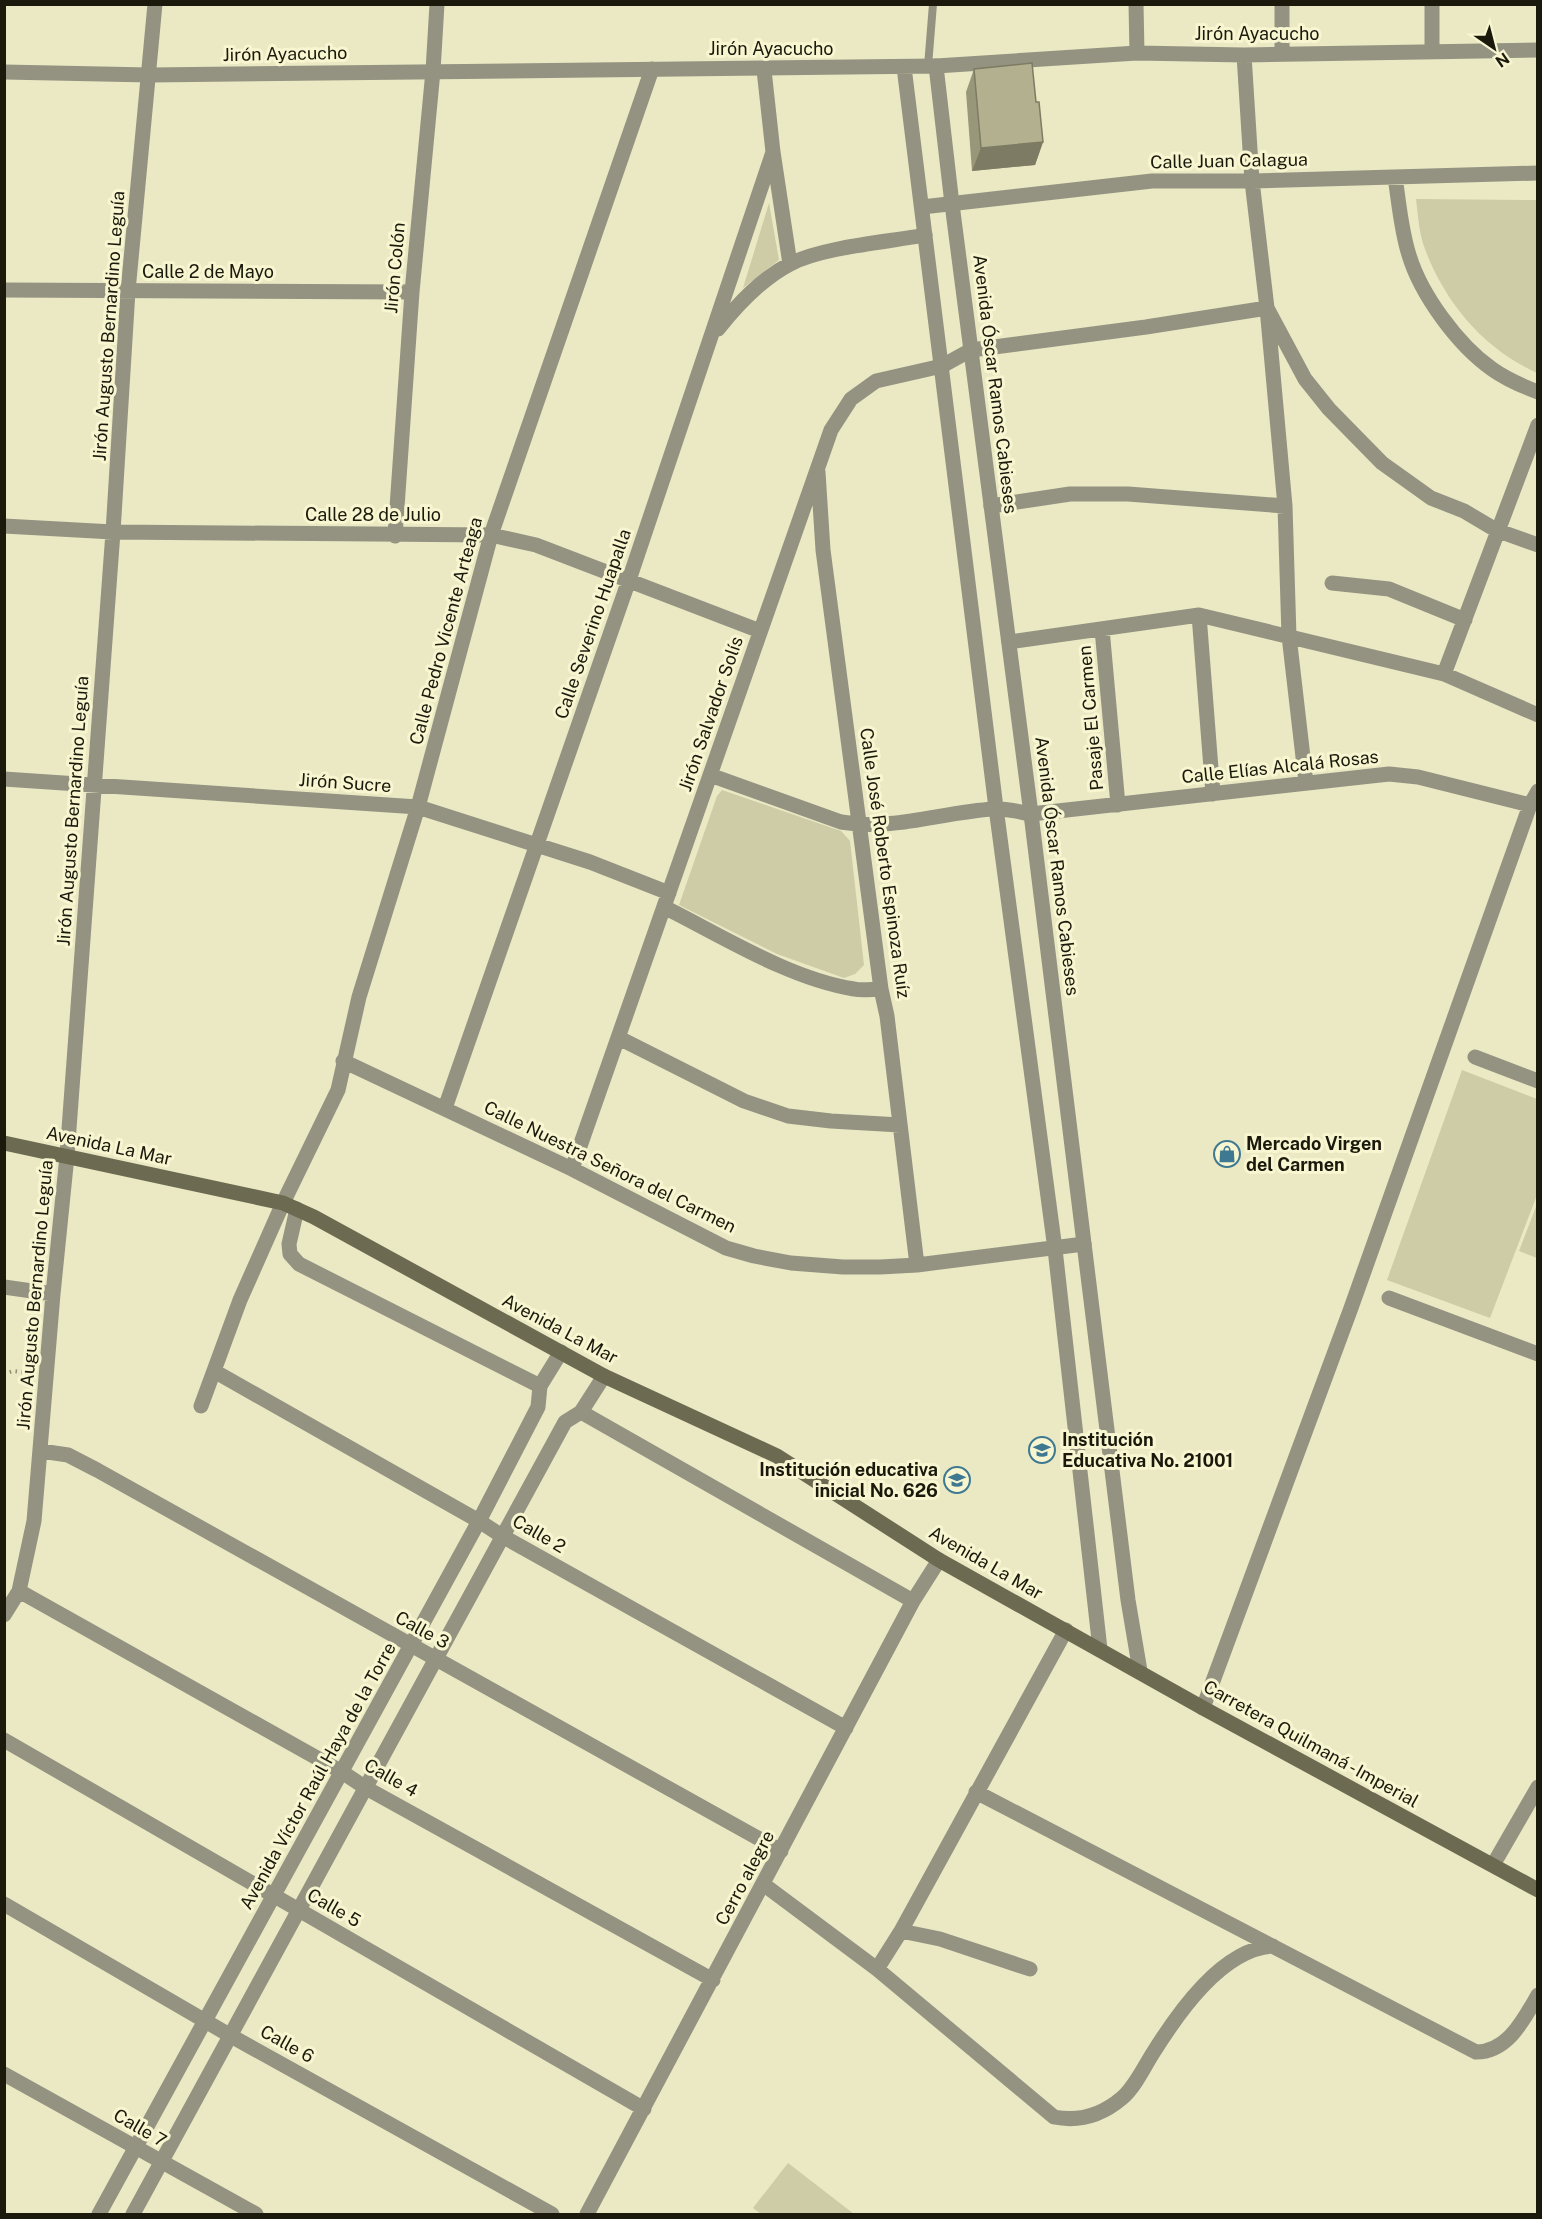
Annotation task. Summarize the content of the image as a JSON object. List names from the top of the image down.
{
  "streets": {
    "main road": ["Avenida La Mar", "Carretera Quilmaná - Imperial"],
    "street": [
      "Jirón Ayacucho",
      "Calle Juan Calagua",
      "Jirón Colón",
      "Calle 2 de Mayo",
      "Jirón Augusto Bernardino Leguía",
      "Avenida Óscar Ramos Cabieses",
      "Calle 28 de Julio",
      "Calle Severino Huapalla",
      "Calle Pedro Vicente Arteaga",
      "Jirón Salvador Solís",
      "Pasaje El Carmen",
      "Calle Elías Alcalá Rosas",
      "Jirón Sucre",
      "Calle José Roberto Espinoza Ruíz",
      "Calle Nuestra Señora del Carmen",
      "Calle 2",
      "Calle 3",
      "Avenida Víctor Raúl Haya de la Torre",
      "Calle 4",
      "Cerro alegre",
      "Calle 5",
      "Calle 6",
      "Calle 7"
    ]
  },
  "crossings": [
    ["Jirón Ayacucho", "Jirón Colón"],
    ["Jirón Ayacucho", "Jirón Augusto Bernardino Leguía"],
    ["Jirón Ayacucho", "Avenida Óscar Ramos Cabieses"],
    ["Jirón Ayacucho", "Calle Pedro Vicente Arteaga"],
    ["Calle Juan Calagua", "Avenida Óscar Ramos Cabieses"],
    ["Jirón Colón", "Calle 2 de Mayo"],
    ["Jirón Colón", "Calle 28 de Julio"],
    ["Calle 2 de Mayo", "Jirón Augusto Bernardino Leguía"],
    ["Jirón Augusto Bernardino Leguía", "Calle 28 de Julio"],
    ["Jirón Augusto Bernardino Leguía", "Jirón Sucre"],
    ["Jirón Augusto Bernardino Leguía", "Avenida La Mar"],
    ["Jirón Augusto Bernardino Leguía", "Calle 3"],
    ["Jirón Augusto Bernardino Leguía", "Calle 4"],
    ["Avenida Óscar Ramos Cabieses", "Jirón Salvador Solís"],
    ["Avenida Óscar Ramos Cabieses", "Calle Elías Alcalá Rosas"],
    ["Avenida Óscar Ramos Cabieses", "Calle Nuestra Señora del Carmen"],
    ["Avenida Óscar Ramos Cabieses", "Carretera Quilmaná - Imperial"],
    ["Calle 28 de Julio", "Calle Severino Huapalla"],
    ["Calle 28 de Julio", "Calle Pedro Vicente Arteaga"],
    ["Calle 28 de Julio", "Jirón Salvador Solís"],
    ["Calle Severino Huapalla", "Jirón Sucre"],
    ["Calle Severino Huapalla", "Calle Nuestra Señora del Carmen"],
    ["Calle Pedro Vicente Arteaga", "Jirón Sucre"],
    ["Calle Pedro Vicente Arteaga", "Avenida La Mar"],
    ["Calle Pedro Vicente Arteaga", "Calle Nuestra Señora del Carmen"],
    ["Jirón Salvador Solís", "Calle Elías Alcalá Rosas"],
    ["Jirón Salvador Solís", "Jirón Sucre"],
    ["Jirón Salvador Solís", "Calle José Roberto Espinoza Ruíz"],
    ["Jirón Salvador Solís", "Calle Nuestra Señora del Carmen"],
    ["Pasaje El Carmen", "Calle Elías Alcalá Rosas"],
    ["Calle Elías Alcalá Rosas", "Calle José Roberto Espinoza Ruíz"],
    ["Jirón Sucre", "Calle José Roberto Espinoza Ruíz"],
    ["Calle José Roberto Espinoza Ruíz", "Calle Nuestra Señora del Carmen"],
    ["Avenida La Mar", "Carretera Quilmaná - Imperial"],
    ["Avenida La Mar", "Avenida Víctor Raúl Haya de la Torre"],
    ["Avenida La Mar", "Cerro alegre"],
    ["Calle 2", "Avenida Víctor Raúl Haya de la Torre"],
    ["Calle 2", "Cerro alegre"],
    ["Calle 3", "Avenida Víctor Raúl Haya de la Torre"],
    ["Calle 3", "Cerro alegre"],
    ["Avenida Víctor Raúl Haya de la Torre", "Calle 4"],
    ["Avenida Víctor Raúl Haya de la Torre", "Calle 5"],
    ["Avenida Víctor Raúl Haya de la Torre", "Calle 6"],
    ["Avenida Víctor Raúl Haya de la Torre", "Calle 7"],
    ["Calle 4", "Cerro alegre"],
    ["Cerro alegre", "Calle 5"]
  ],
  "places": {
    "shop": ["Mercado Virgen del Carmen"],
    "school or university": ["Institución Educativa No. 21001", "Institución educativa inicial No. 626"]
  },
  "north": "bottom right"
}
